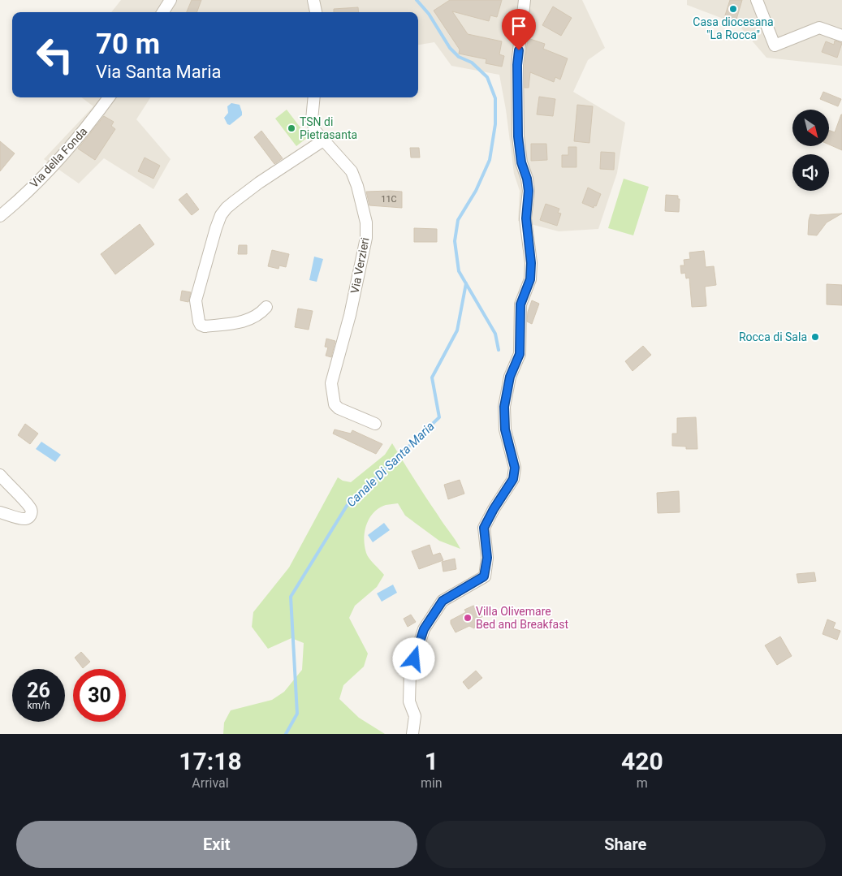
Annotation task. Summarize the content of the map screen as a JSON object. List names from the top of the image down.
{
  "streets": {
    "street": ["Via della Fonda", "Via Verzieri"]
  },
  "water": ["Canale Di Santa Maria"],
  "places": [
    "Casa diocesana \"La Rocca\"",
    "TSN di Pietrasanta",
    "Rocca di Sala",
    "Villa Olivemare Bed and Breakfast"
  ],
  "house_numbers": ["11C"],
  "north": "bottom right",
  "page": {
    "turn": ["70 m", "Via Santa Maria"],
    "speed": "26 km/h",
    "limit": "30",
    "eta": [
      "17:18",
      "Arrival",
      "1",
      "min",
      "420",
      "m"
    ],
    "buttons": ["Exit", "Share"]
  }
}
